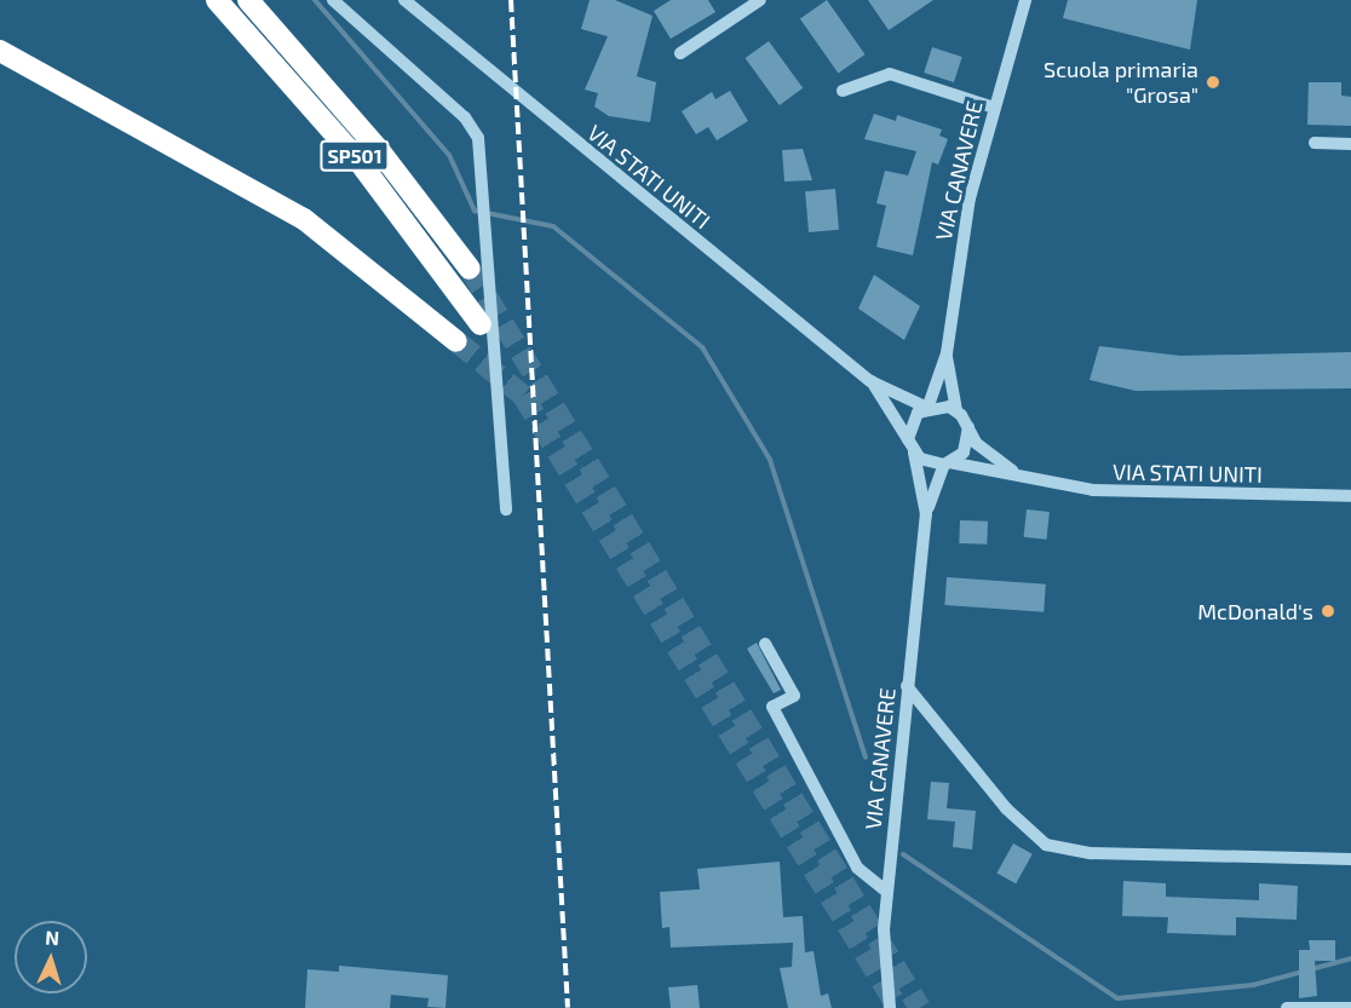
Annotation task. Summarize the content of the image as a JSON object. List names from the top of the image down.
{
  "streets": {
    "highway": ["SP501"],
    "street": ["VIA CANAVERE", "VIA STATI UNITI"]
  },
  "crossings": [
    ["VIA CANAVERE", "VIA STATI UNITI"]
  ],
  "places": ["Scuola primaria \"Grosa\"", "McDonald's"],
  "north": "top"
}
